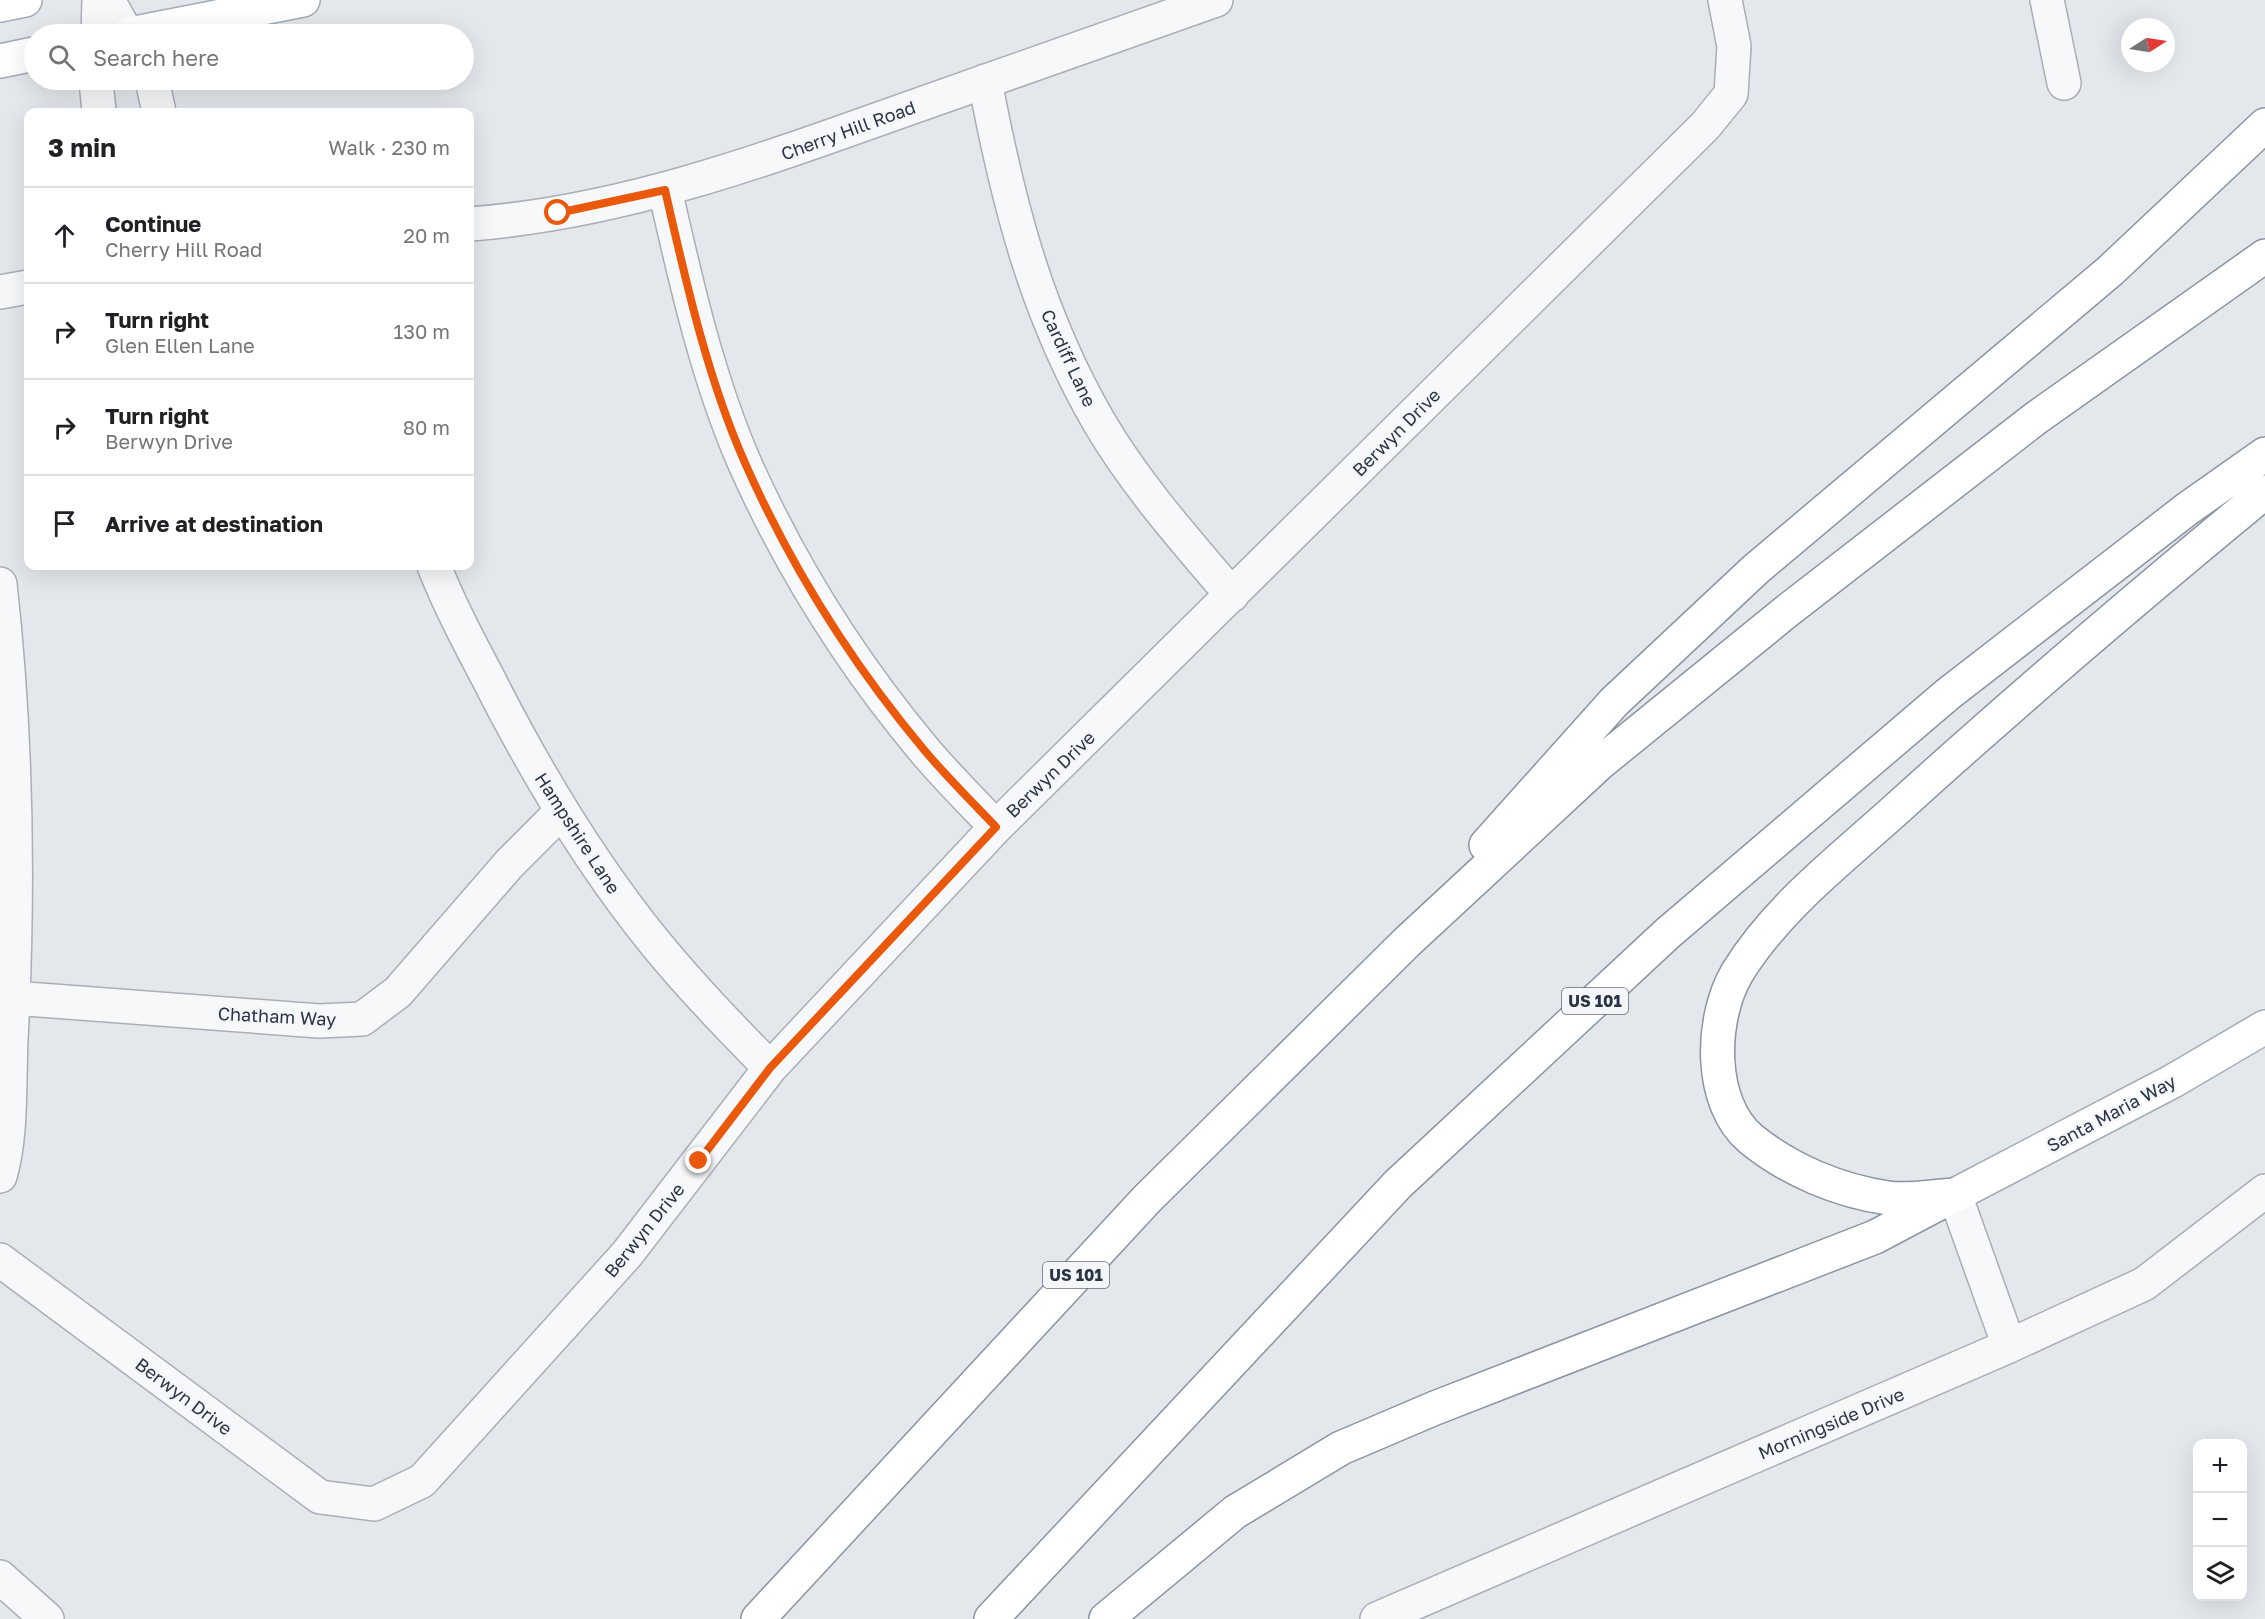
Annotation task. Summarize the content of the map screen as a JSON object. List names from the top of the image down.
{
  "streets": {
    "main road": ["US 101", "Santa Maria Way"],
    "street": [
      "Cherry Hill Road",
      "Cardiff Lane",
      "Berwyn Drive",
      "Hampshire Lane",
      "Chatham Way",
      "Morningside Drive"
    ]
  },
  "crossings": [
    ["Cherry Hill Road", "Cardiff Lane"],
    ["Cardiff Lane", "Berwyn Drive"],
    ["Berwyn Drive", "Hampshire Lane"],
    ["Hampshire Lane", "Chatham Way"]
  ],
  "north": "right",
  "page": {
    "search": "Search here",
    "heading": ["3 min", "Walk · 230 m"],
    "list": [
      ["Continue", "Cherry Hill Road", "20 m"],
      ["Turn right", "Glen Ellen Lane", "130 m"],
      ["Turn right", "Berwyn Drive", "80 m"],
      "Arrive at destination"
    ],
    "map_buttons": ["+", "−"]
  }
}
